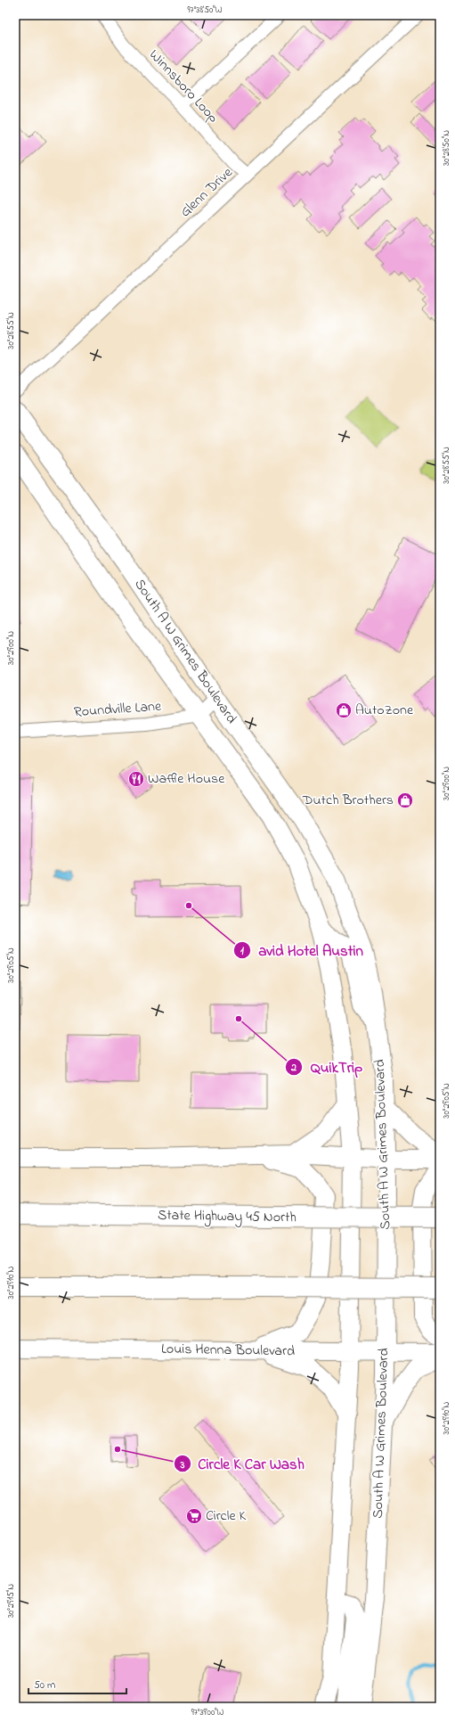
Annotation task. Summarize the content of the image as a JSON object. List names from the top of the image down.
{
  "streets": {
    "highway": ["State Highway 45 North"],
    "main road": ["South A W Grimes Boulevard", "Louis Henna Boulevard"],
    "street": ["Winnsboro Loop", "Glenn Drive", "Roundville Lane"]
  },
  "crossings": [
    ["Winnsboro Loop", "Glenn Drive"],
    ["South A W Grimes Boulevard", "Roundville Lane"],
    ["South A W Grimes Boulevard", "Louis Henna Boulevard"]
  ],
  "places": {
    "shop": ["AutoZone", "Dutch Brothers"],
    "restaurant": ["Waffle House"],
    "other": ["avid Hotel Austin", "QuikTrip", "Circle K Car Wash"],
    "supermarket": ["Circle K"]
  },
  "scale_bar": "50 m",
  "coordinates": [
    "97°38'50\"W",
    "30°28'50\"N",
    "30°28'55\"N",
    "30°29'00\"N",
    "30°29'05\"N",
    "30°29'10\"N",
    "30°29'15\"N",
    "97°39'00\"W"
  ]
}
